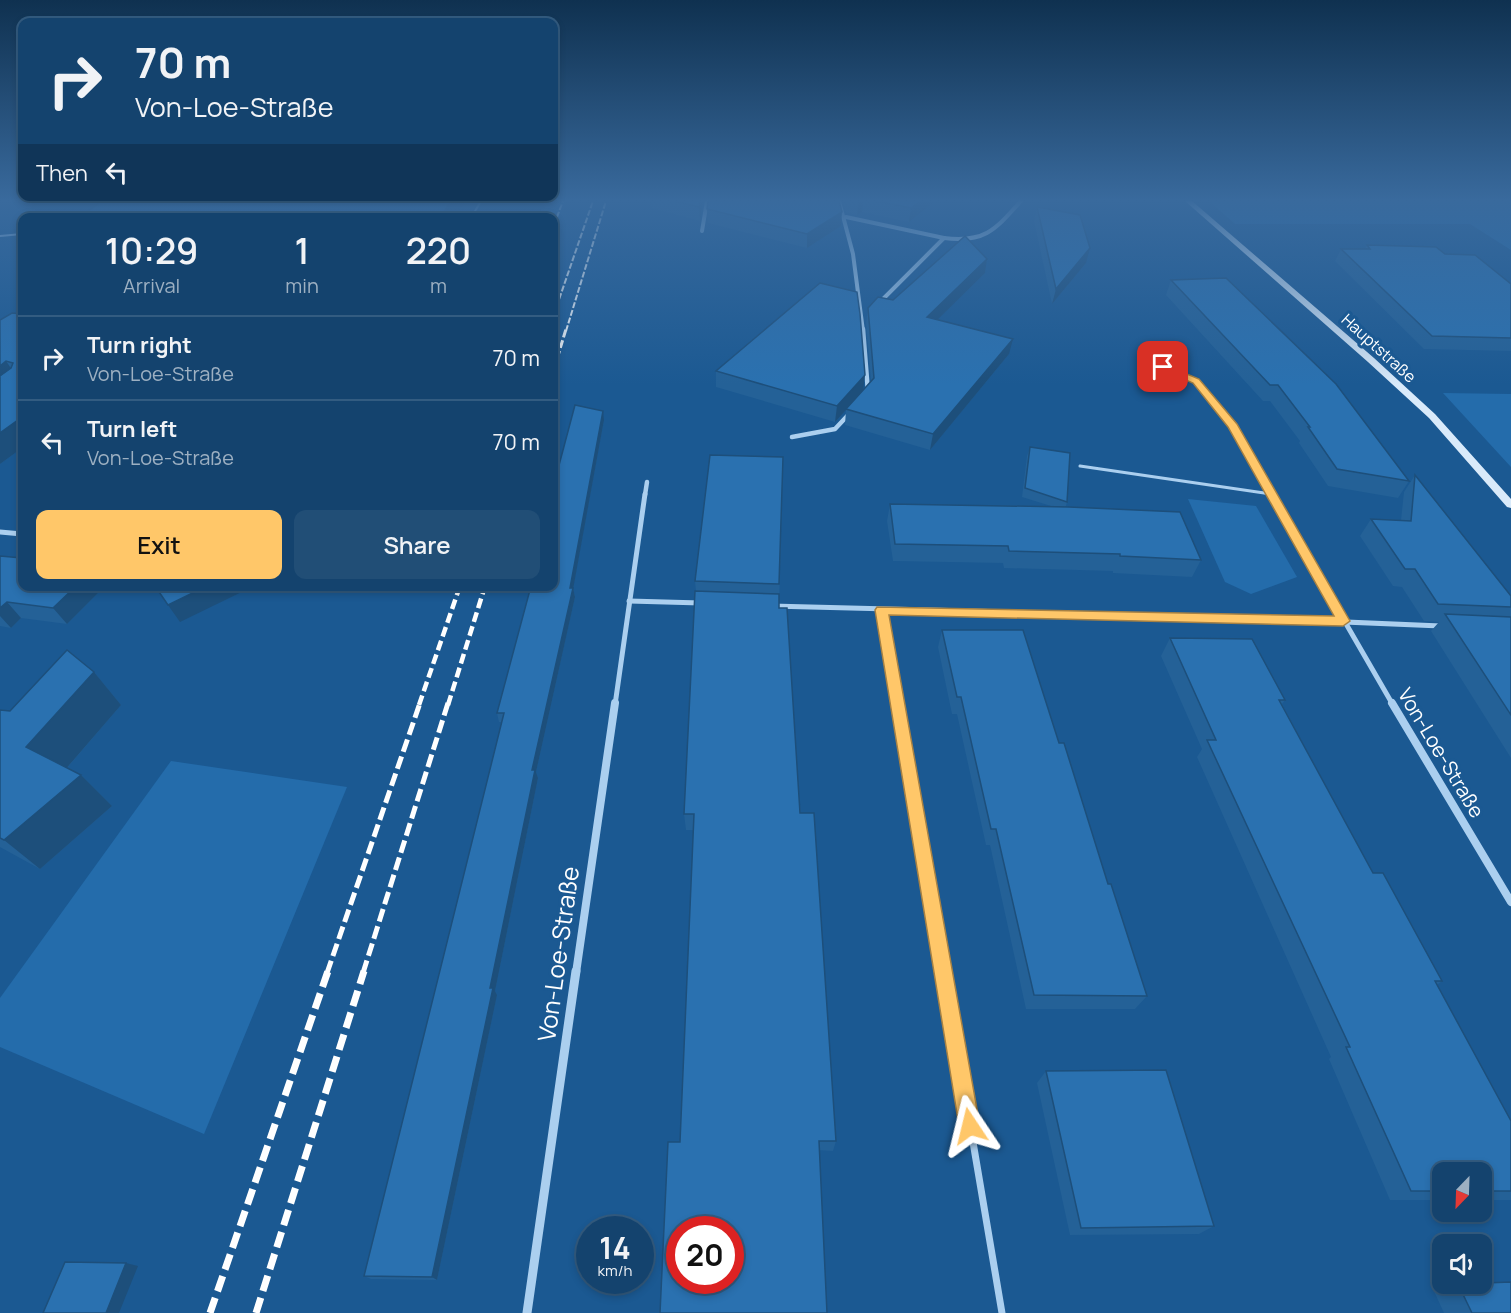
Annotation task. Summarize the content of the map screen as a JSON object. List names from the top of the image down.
{
  "streets": {
    "main road": ["Hauptstraße"],
    "street": ["Von-Loe-Straße"]
  },
  "north": "bottom left",
  "page": {
    "turn": ["70 m", "Von-Loe-Straße"],
    "then": "Then",
    "eta": [
      "10:29",
      "Arrival",
      "1",
      "min",
      "220",
      "m"
    ],
    "list": [
      {
        "name": "Turn right",
        "note": "Von-Loe-Straße",
        "value": "70 m"
      },
      {
        "name": "Turn left",
        "note": "Von-Loe-Straße",
        "value": "70 m"
      }
    ],
    "buttons": ["Exit", "Share"],
    "speed": "14 km/h",
    "limit": "20"
  }
}
